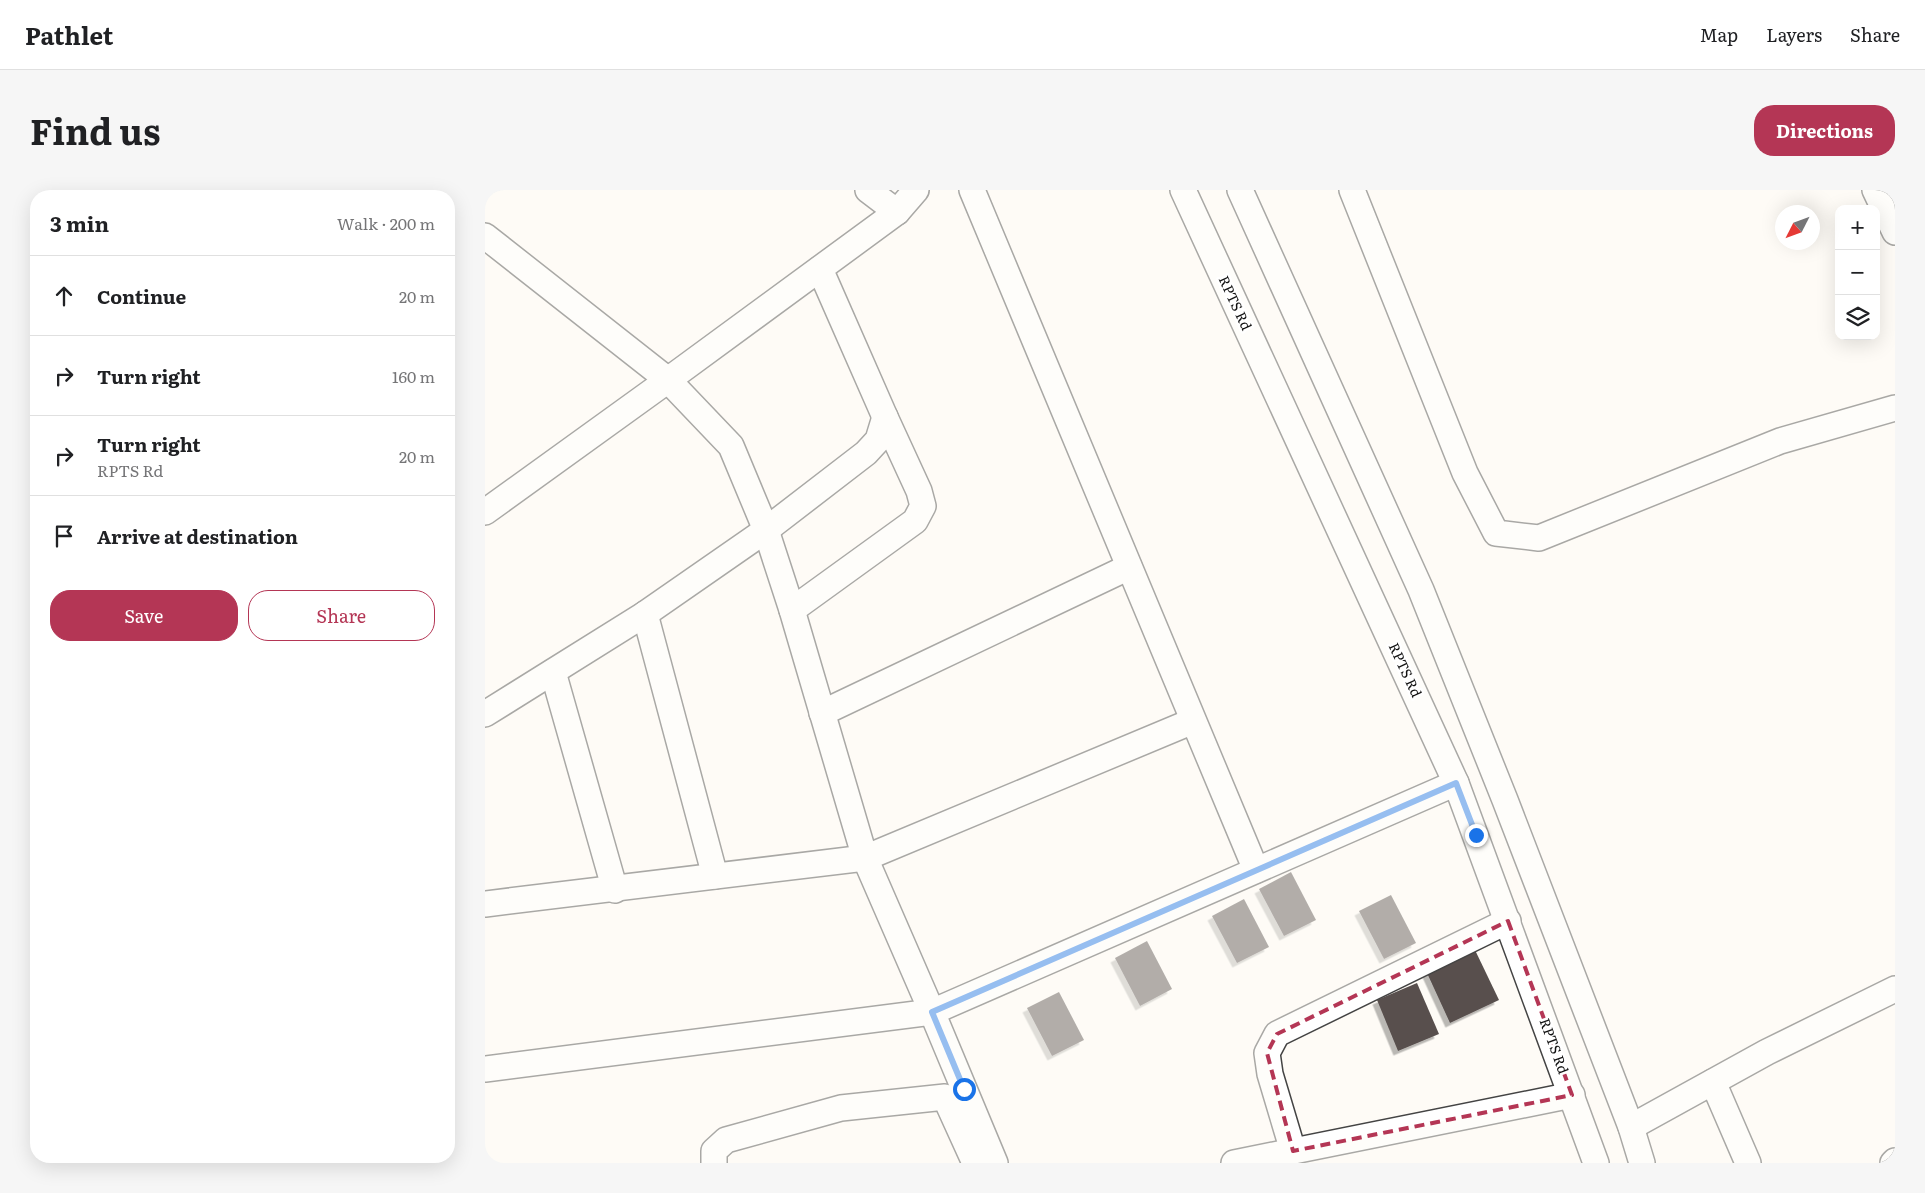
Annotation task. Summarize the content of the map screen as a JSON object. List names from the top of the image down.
{
  "streets": {
    "street": ["RPTS Rd"]
  },
  "north": "bottom left",
  "page": {
    "header": "Pathlet",
    "nav": ["Map", "Layers", "Share"],
    "title": "Find us",
    "buttons": [
      "Directions",
      ["Save", "Share"]
    ],
    "heading": ["3 min", "Walk · 200 m"],
    "map_buttons": ["+", "−"],
    "list": [
      ["Continue", "20 m"],
      ["Turn right", "160 m"],
      ["Turn right", "RPTS Rd", "20 m"],
      "Arrive at destination"
    ]
  }
}
